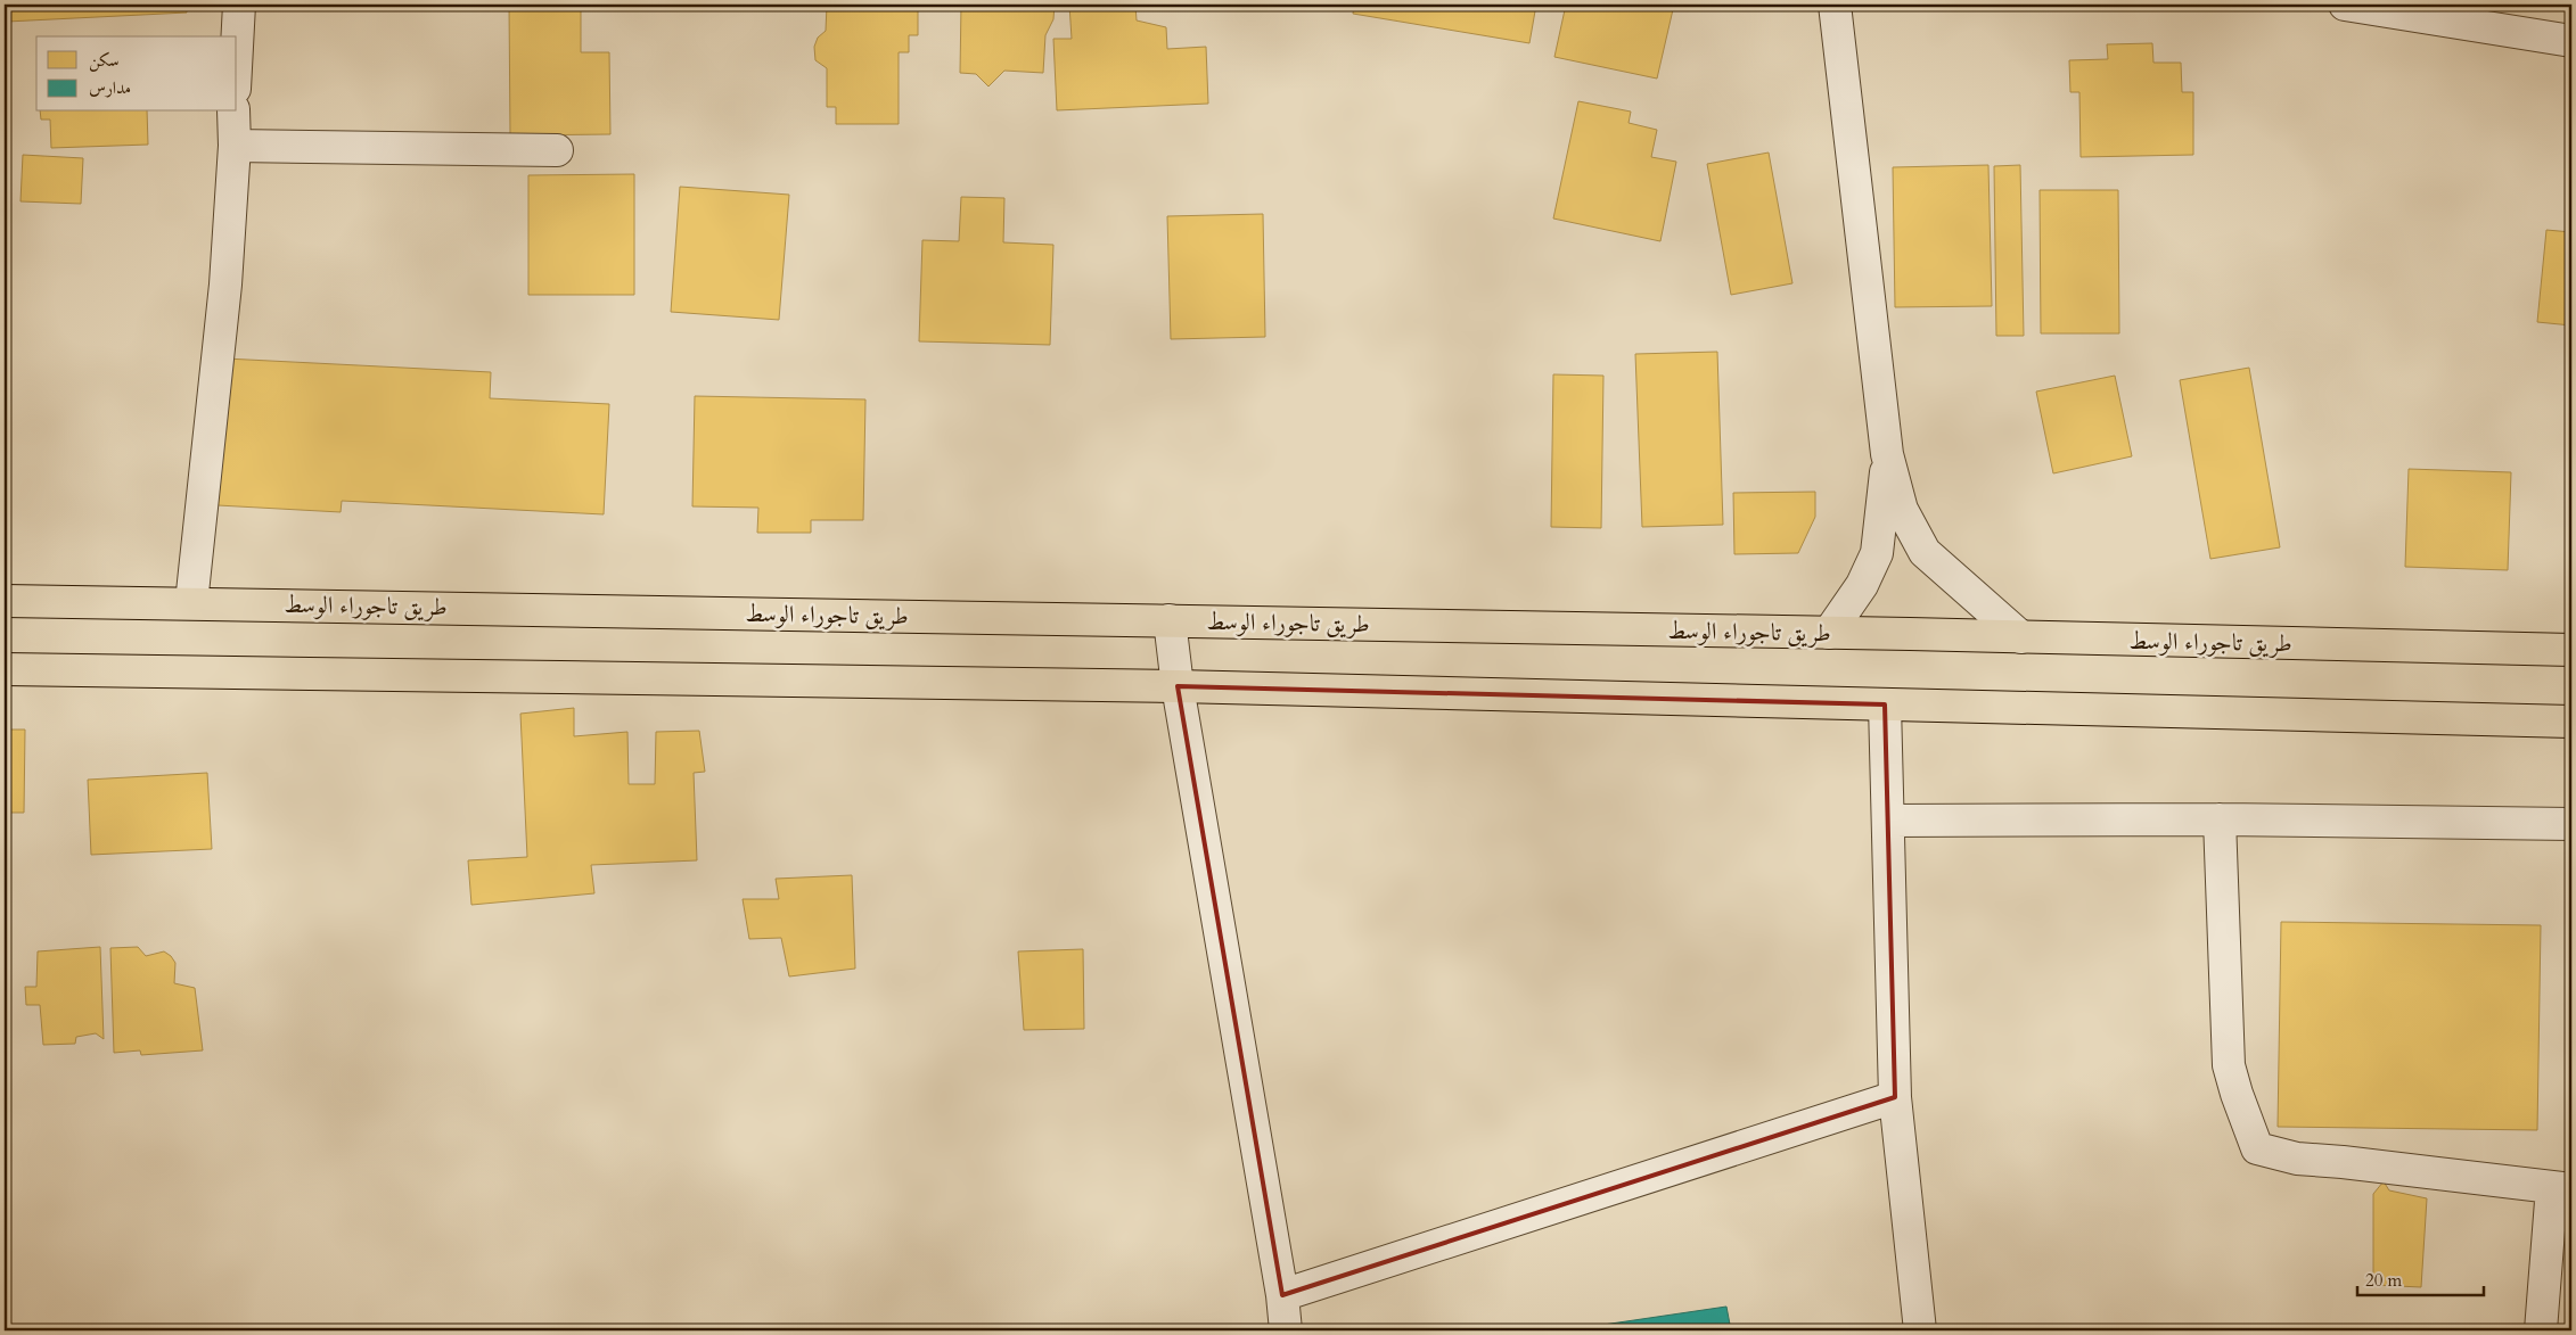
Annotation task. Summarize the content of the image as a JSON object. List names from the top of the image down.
{
  "streets": {
    "main road": ["طريق تاجوراء الوسط"]
  },
  "legend": ["سكن", "مدارس"],
  "scale_bar": "20 m"
}
